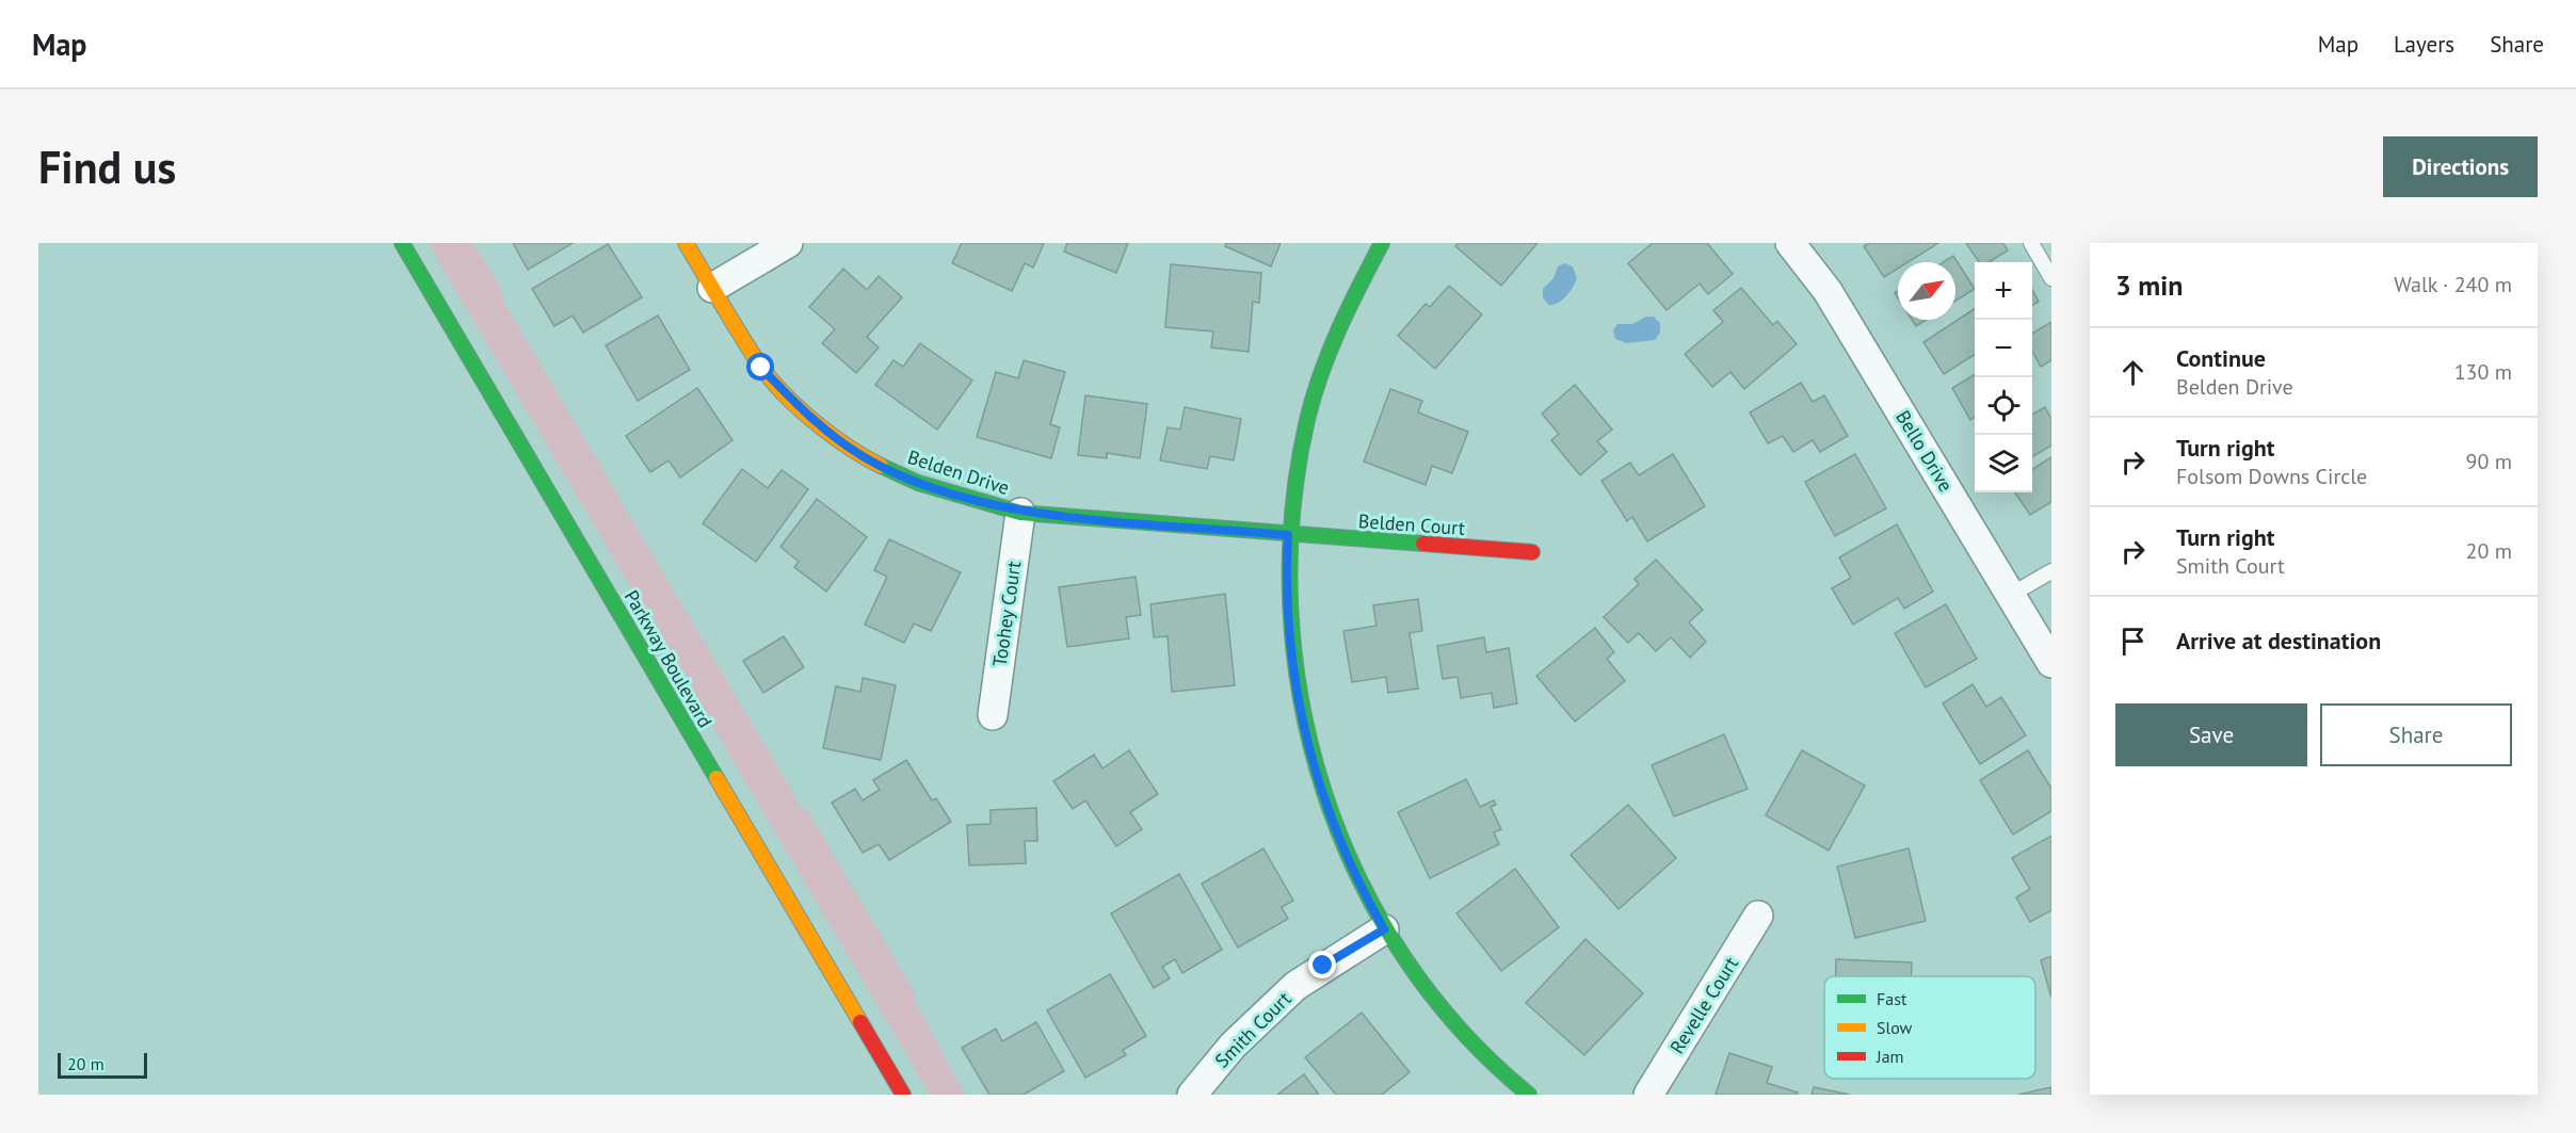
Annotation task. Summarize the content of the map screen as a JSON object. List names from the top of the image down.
{
  "streets": {
    "street": [
      "Bello Drive",
      "Belden Drive",
      "Belden Court",
      "Toohey Court",
      "Parkway Boulevard",
      "Revelle Court",
      "Smith Court"
    ]
  },
  "crossings": [
    ["Belden Drive", "Belden Court"],
    ["Belden Drive", "Toohey Court"]
  ],
  "legend": ["Fast", "Slow", "Jam"],
  "scale_bar": "20 m",
  "north": "top right",
  "page": {
    "header": "Map",
    "nav": ["Map", "Layers", "Share"],
    "buttons": [
      "Directions",
      ["Save", "Share"]
    ],
    "title": "Find us",
    "heading": ["3 min", "Walk · 240 m"],
    "map_buttons": ["+", "−"],
    "list": [
      ["Continue", "Belden Drive", "130 m"],
      ["Turn right", "Folsom Downs Circle", "90 m"],
      ["Turn right", "Smith Court", "20 m"],
      "Arrive at destination"
    ],
    "scale": "20 m"
  }
}
